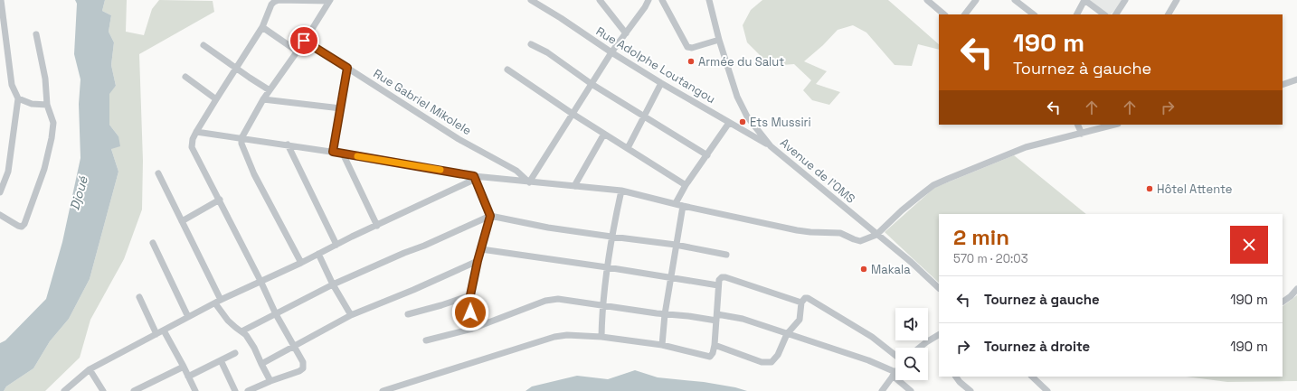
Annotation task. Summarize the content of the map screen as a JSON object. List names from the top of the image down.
{
  "streets": {
    "street": ["Rue Adolphe Loutangou", "Rue Gabriel Mikolele", "Avenue de l'OMS"]
  },
  "crossings": [
    ["Rue Adolphe Loutangou", "Avenue de l'OMS"]
  ],
  "water": ["Djoué"],
  "places": [
    "Armée du Salut",
    "Ets Mussiri",
    "Hôtel Attente",
    "Makala"
  ],
  "page": {
    "turn": ["190 m", "Tournez à gauche"],
    "heading": ["2 min", "570 m · 20:03"],
    "list": [
      {
        "name": "Tournez à gauche",
        "value": "190 m"
      },
      {
        "name": "Tournez à droite",
        "value": "190 m"
      }
    ]
  }
}
